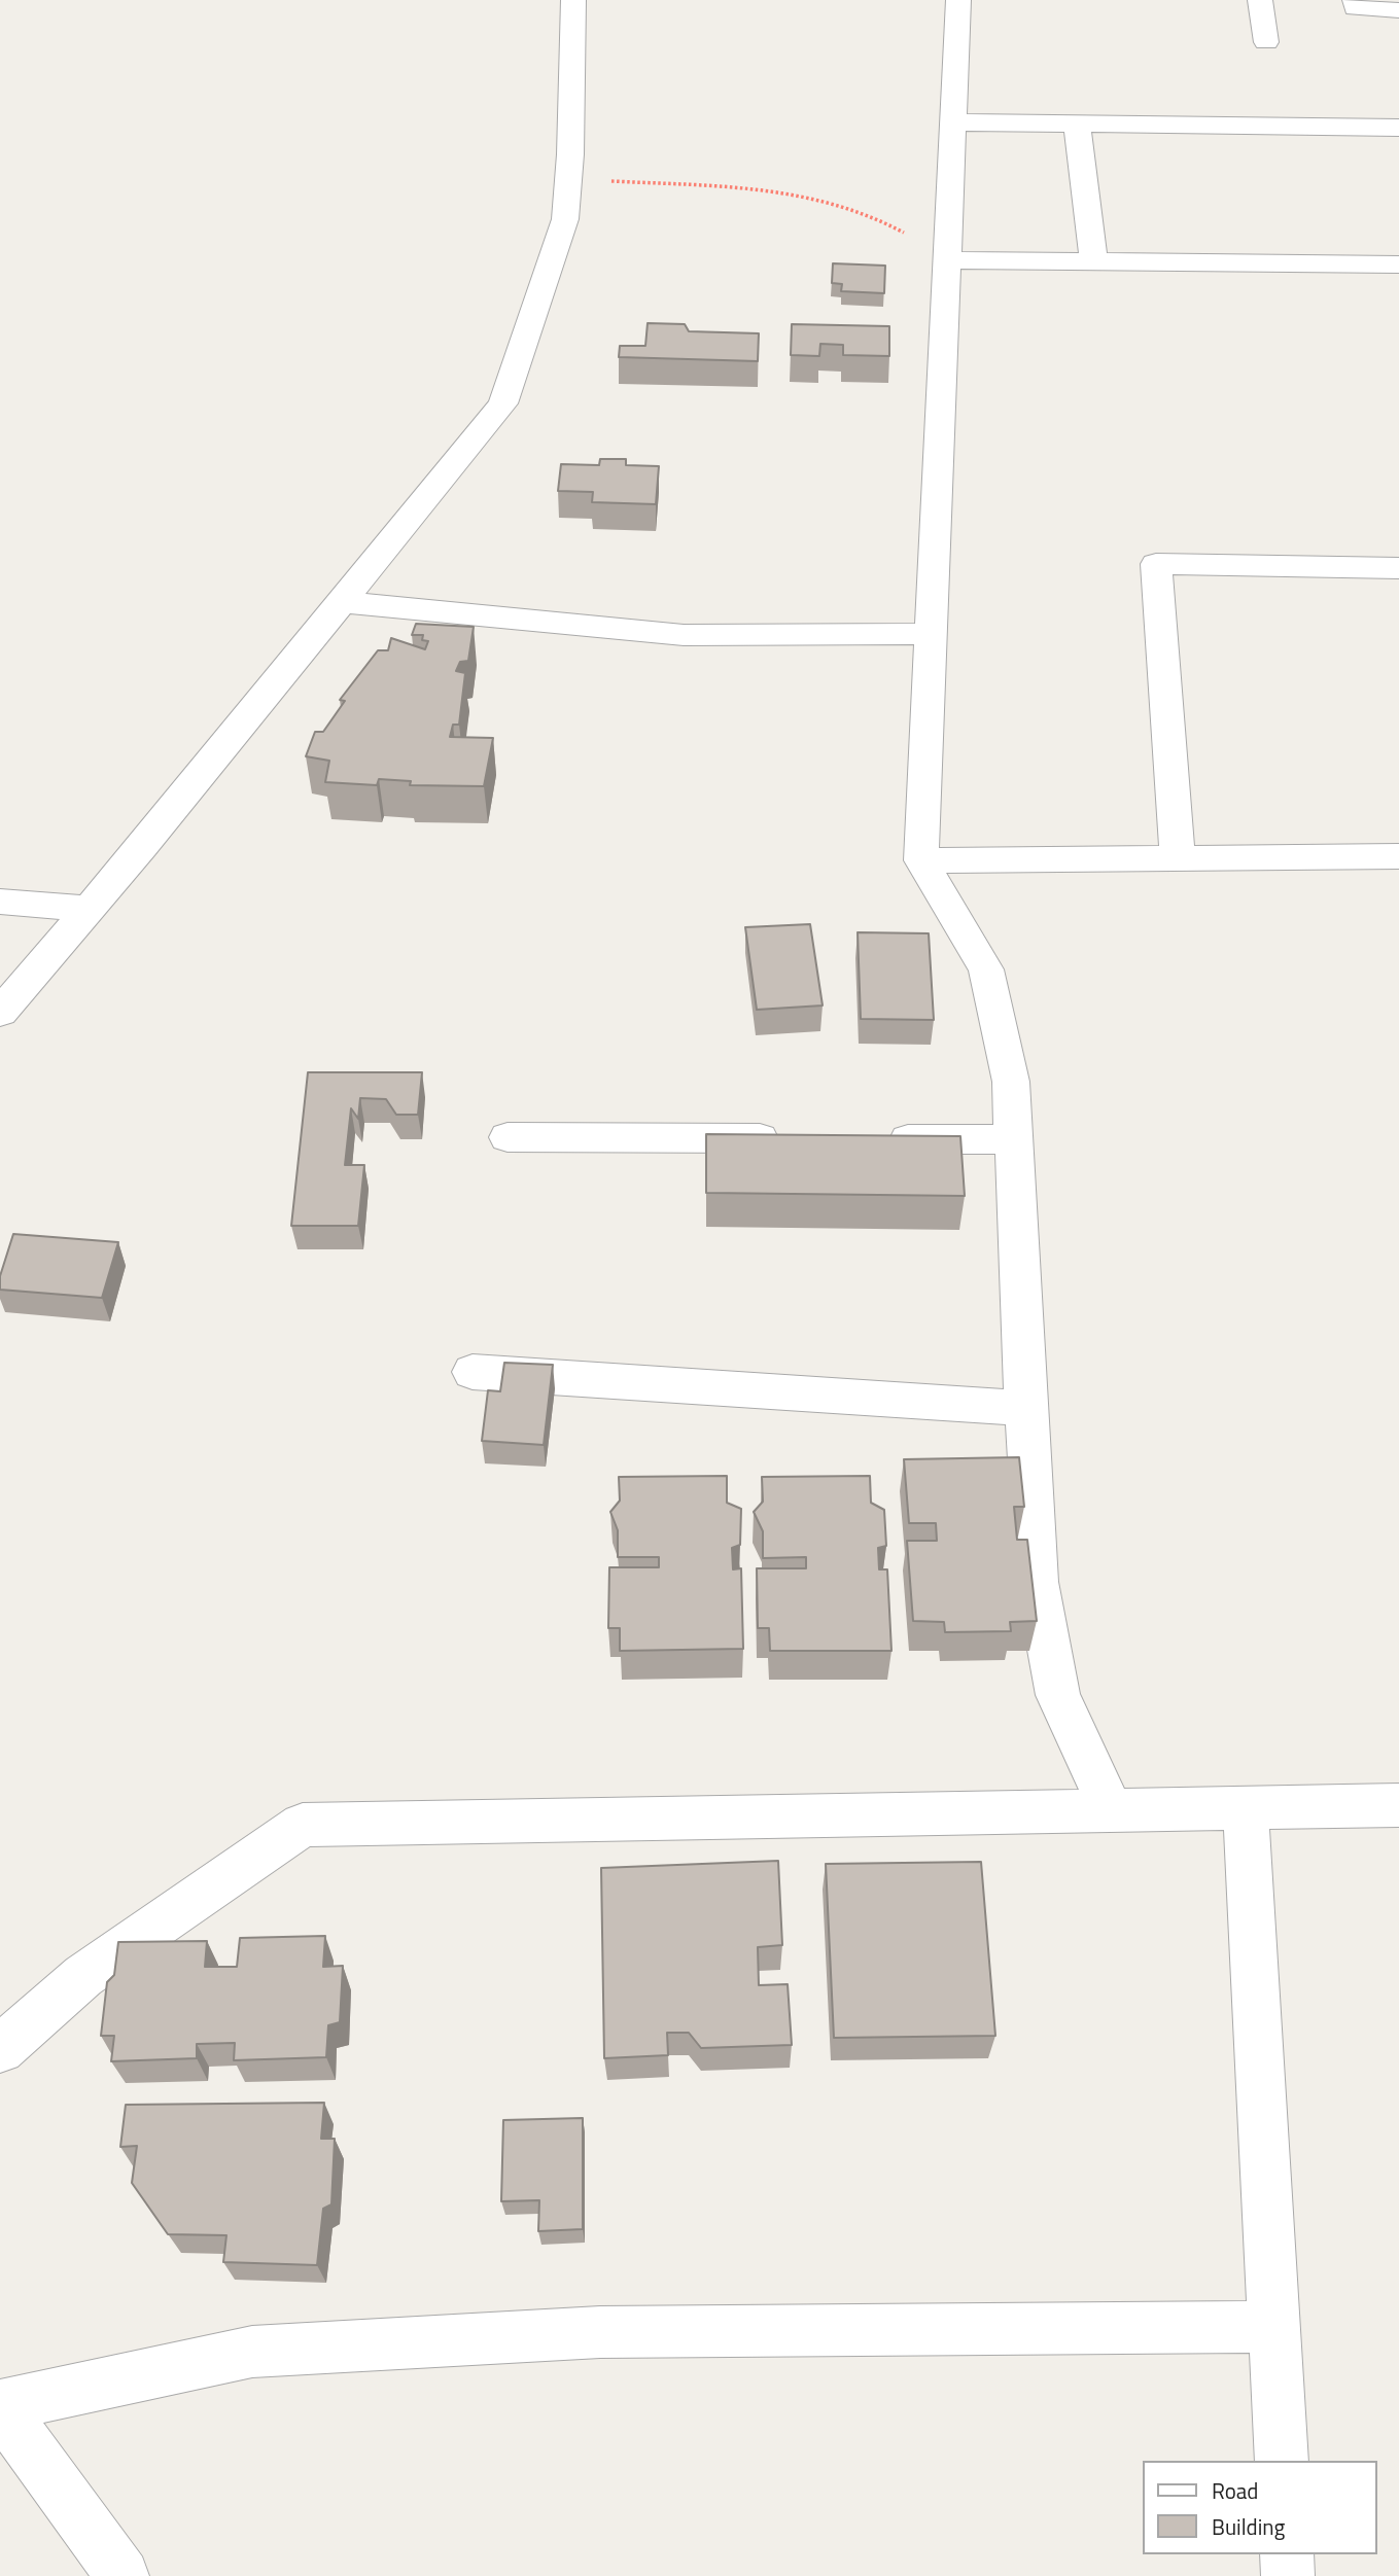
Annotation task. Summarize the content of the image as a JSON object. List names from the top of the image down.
{
  "legend": ["Road", "Building"]
}
